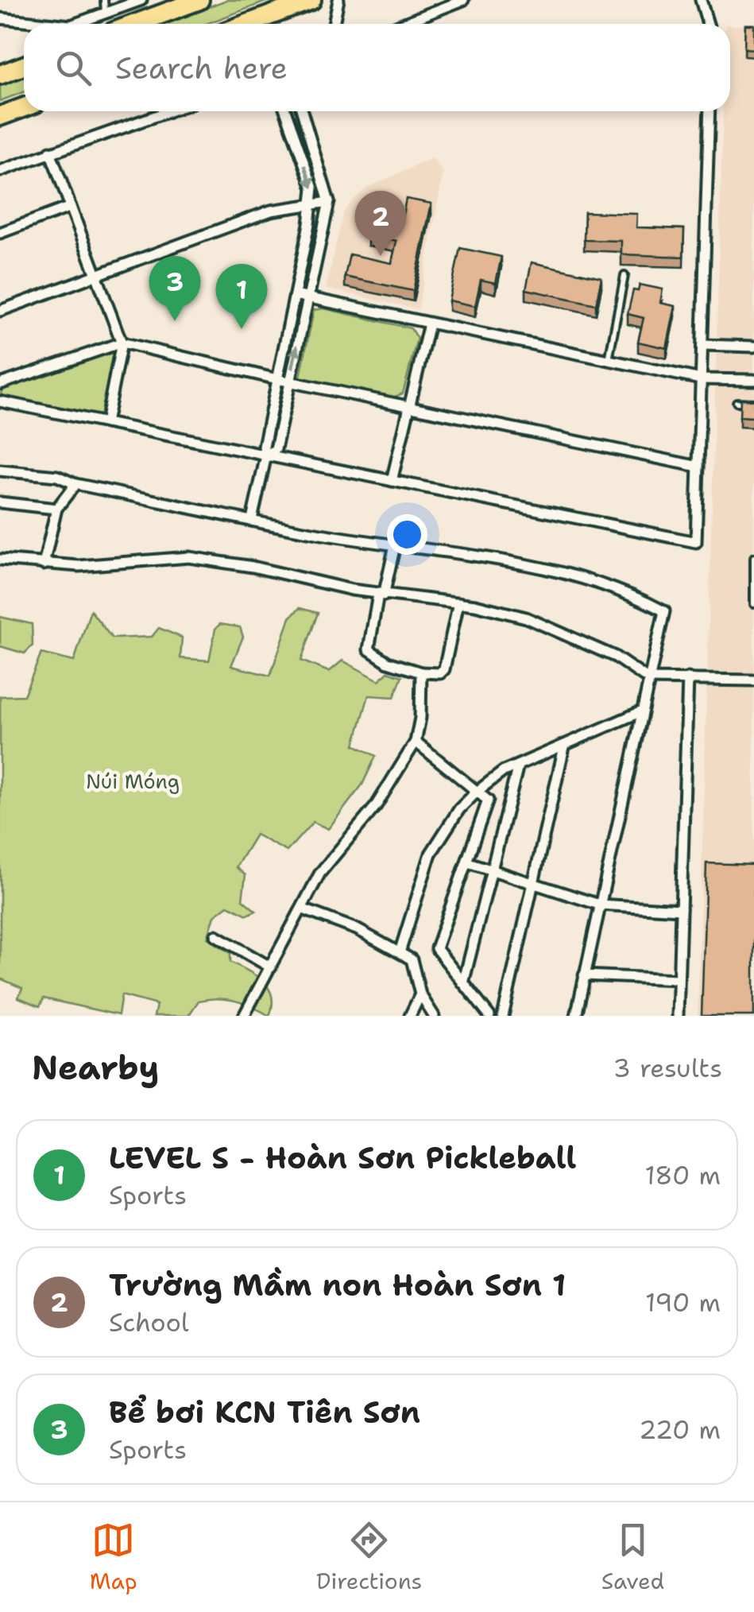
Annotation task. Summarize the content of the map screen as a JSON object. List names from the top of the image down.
{
  "parks": ["Núi Móng"],
  "page": {
    "search": "Search here",
    "pins": ["2", "3", "1"],
    "heading": ["Nearby", "3 results"],
    "list": [
      {
        "mark": "1",
        "name": "LEVEL S - Hoàn Sơn Pickleball",
        "note": "Sports",
        "value": "180 m"
      },
      {
        "mark": "2",
        "name": "Trường Mầm non Hoàn Sơn 1",
        "note": "School",
        "value": "190 m"
      },
      {
        "mark": "3",
        "name": "Bể bơi KCN Tiên Sơn",
        "note": "Sports",
        "value": "220 m"
      }
    ],
    "nav": ["Map", "Directions", "Saved"]
  }
}
